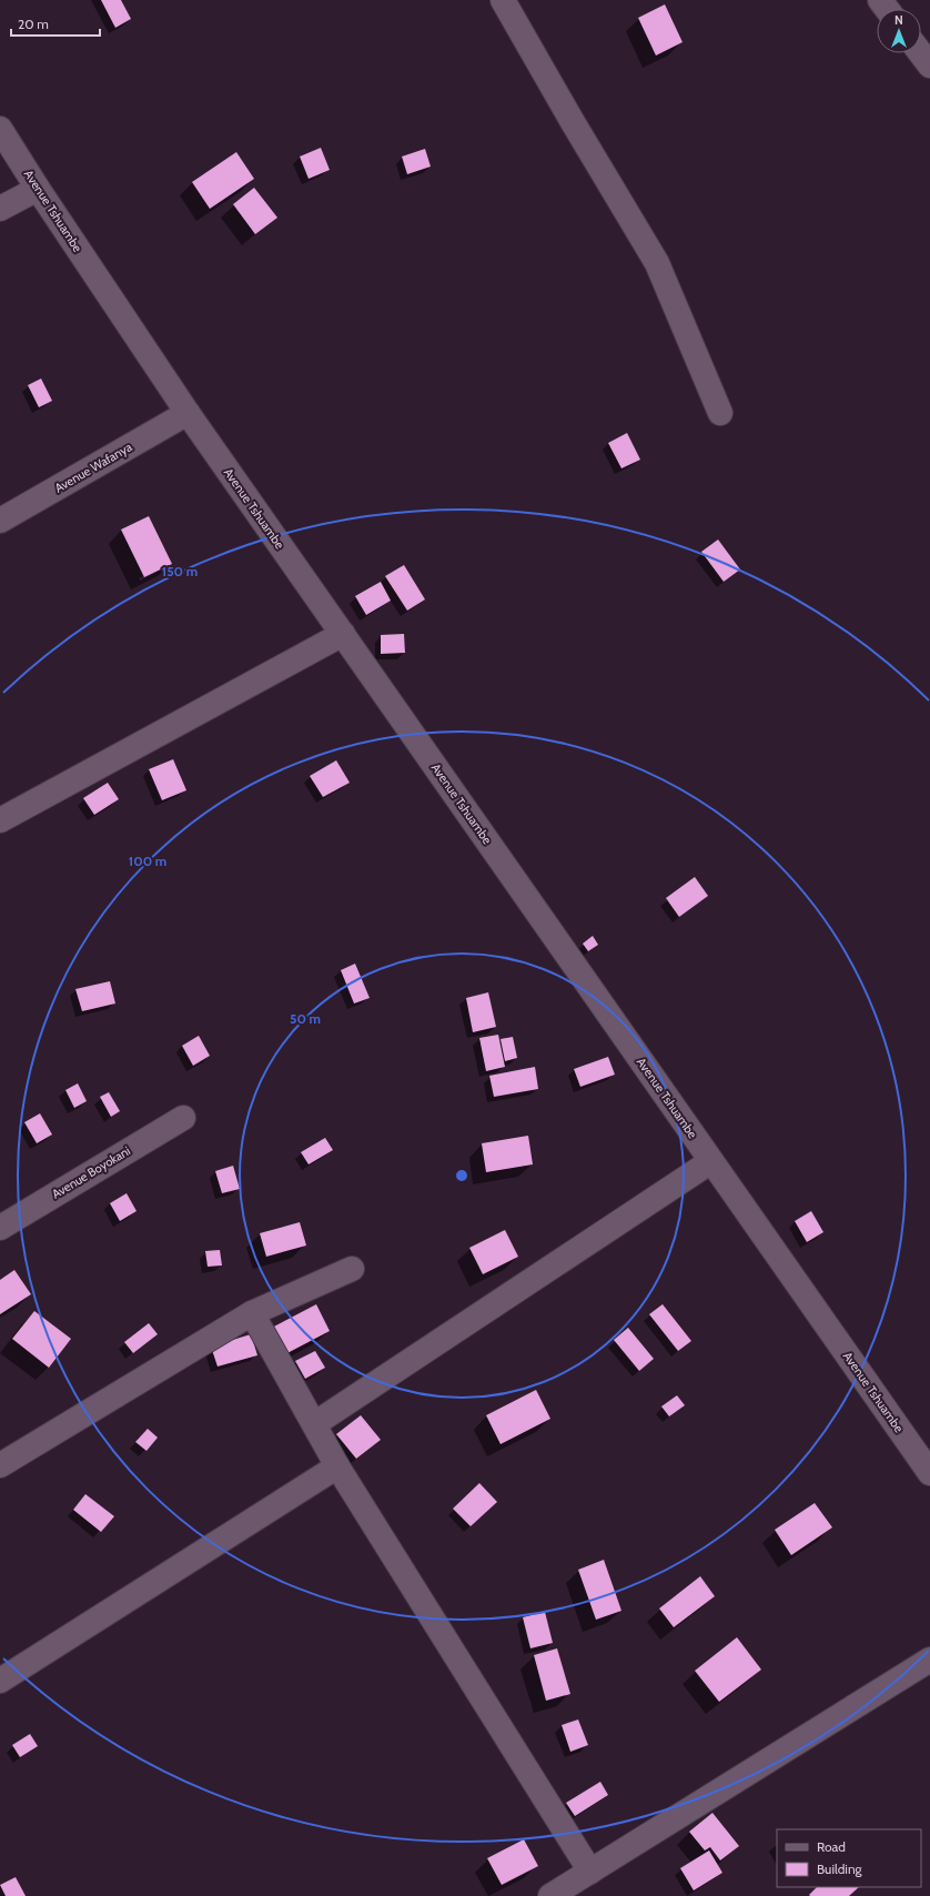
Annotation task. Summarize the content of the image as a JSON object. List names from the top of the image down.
{
  "streets": {
    "street": ["Avenue Tshuambe", "Avenue Wafanya", "Avenue Boyokani"]
  },
  "crossings": [
    ["Avenue Tshuambe", "Avenue Wafanya"]
  ],
  "legend": ["Road", "Building"],
  "scale_bar": "20 m",
  "north": "top",
  "rings": ["150 m", "100 m", "50 m"]
}
